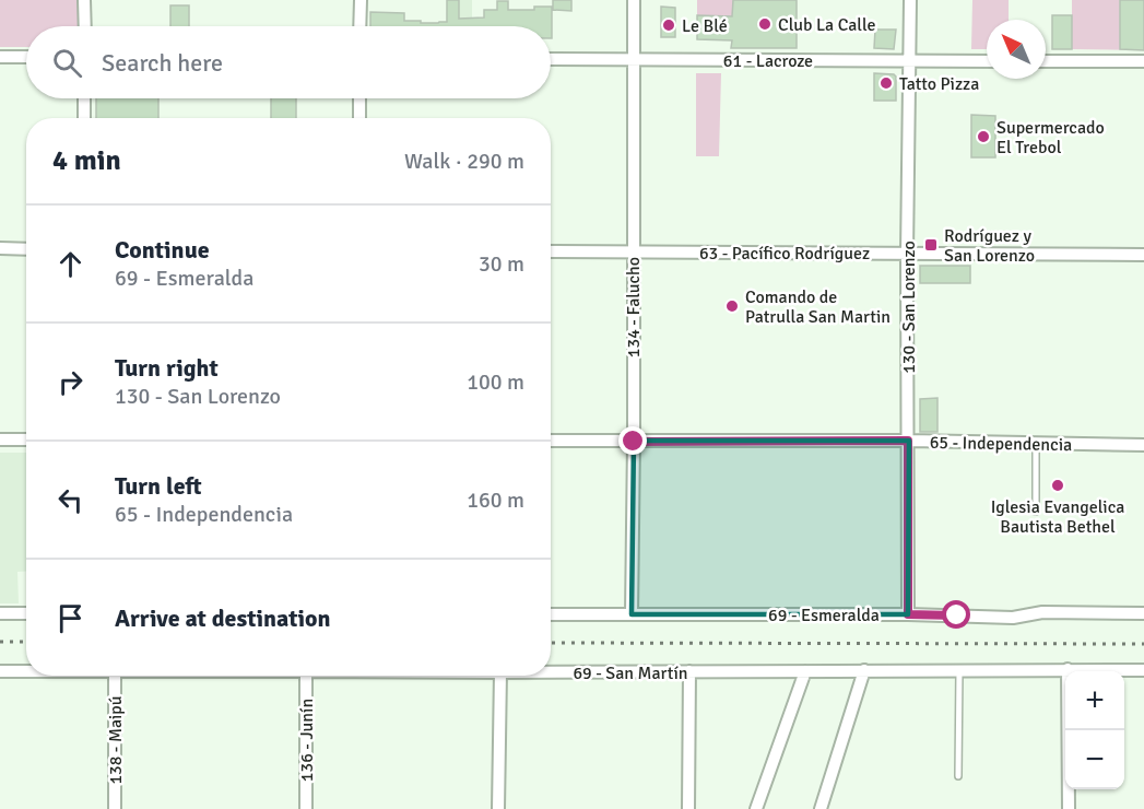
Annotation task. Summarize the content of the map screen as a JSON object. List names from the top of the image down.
{
  "streets": {
    "street": [
      "61 - Lacroze",
      "63 - Pacífico Rodríguez",
      "134 - Falucho",
      "130 - San Lorenzo",
      "65 - Independencia",
      "69 - Esmeralda",
      "69 - San Martín",
      "138 - Maipú",
      "136 - Junín"
    ]
  },
  "crossings": [
    ["61 - Lacroze", "134 - Falucho"],
    ["61 - Lacroze", "130 - San Lorenzo"],
    ["63 - Pacífico Rodríguez", "134 - Falucho"],
    ["63 - Pacífico Rodríguez", "130 - San Lorenzo"],
    ["134 - Falucho", "65 - Independencia"],
    ["134 - Falucho", "69 - Esmeralda"],
    ["130 - San Lorenzo", "65 - Independencia"],
    ["130 - San Lorenzo", "69 - Esmeralda"]
  ],
  "places": {
    "other": [
      "Club La Calle",
      "Le Blé",
      "Tatto Pizza",
      "Supermercado El Trebol",
      "Comando de Patrulla San Martin",
      "Iglesia Evangelica Bautista Bethel"
    ],
    "transit": ["Rodríguez y San Lorenzo"]
  },
  "north": "top left",
  "page": {
    "search": "Search here",
    "heading": ["4 min", "Walk · 290 m"],
    "list": [
      ["Continue", "69 - Esmeralda", "30 m"],
      ["Turn right", "130 - San Lorenzo", "100 m"],
      ["Turn left", "65 - Independencia", "160 m"],
      "Arrive at destination"
    ],
    "map_buttons": ["+", "−"]
  }
}
